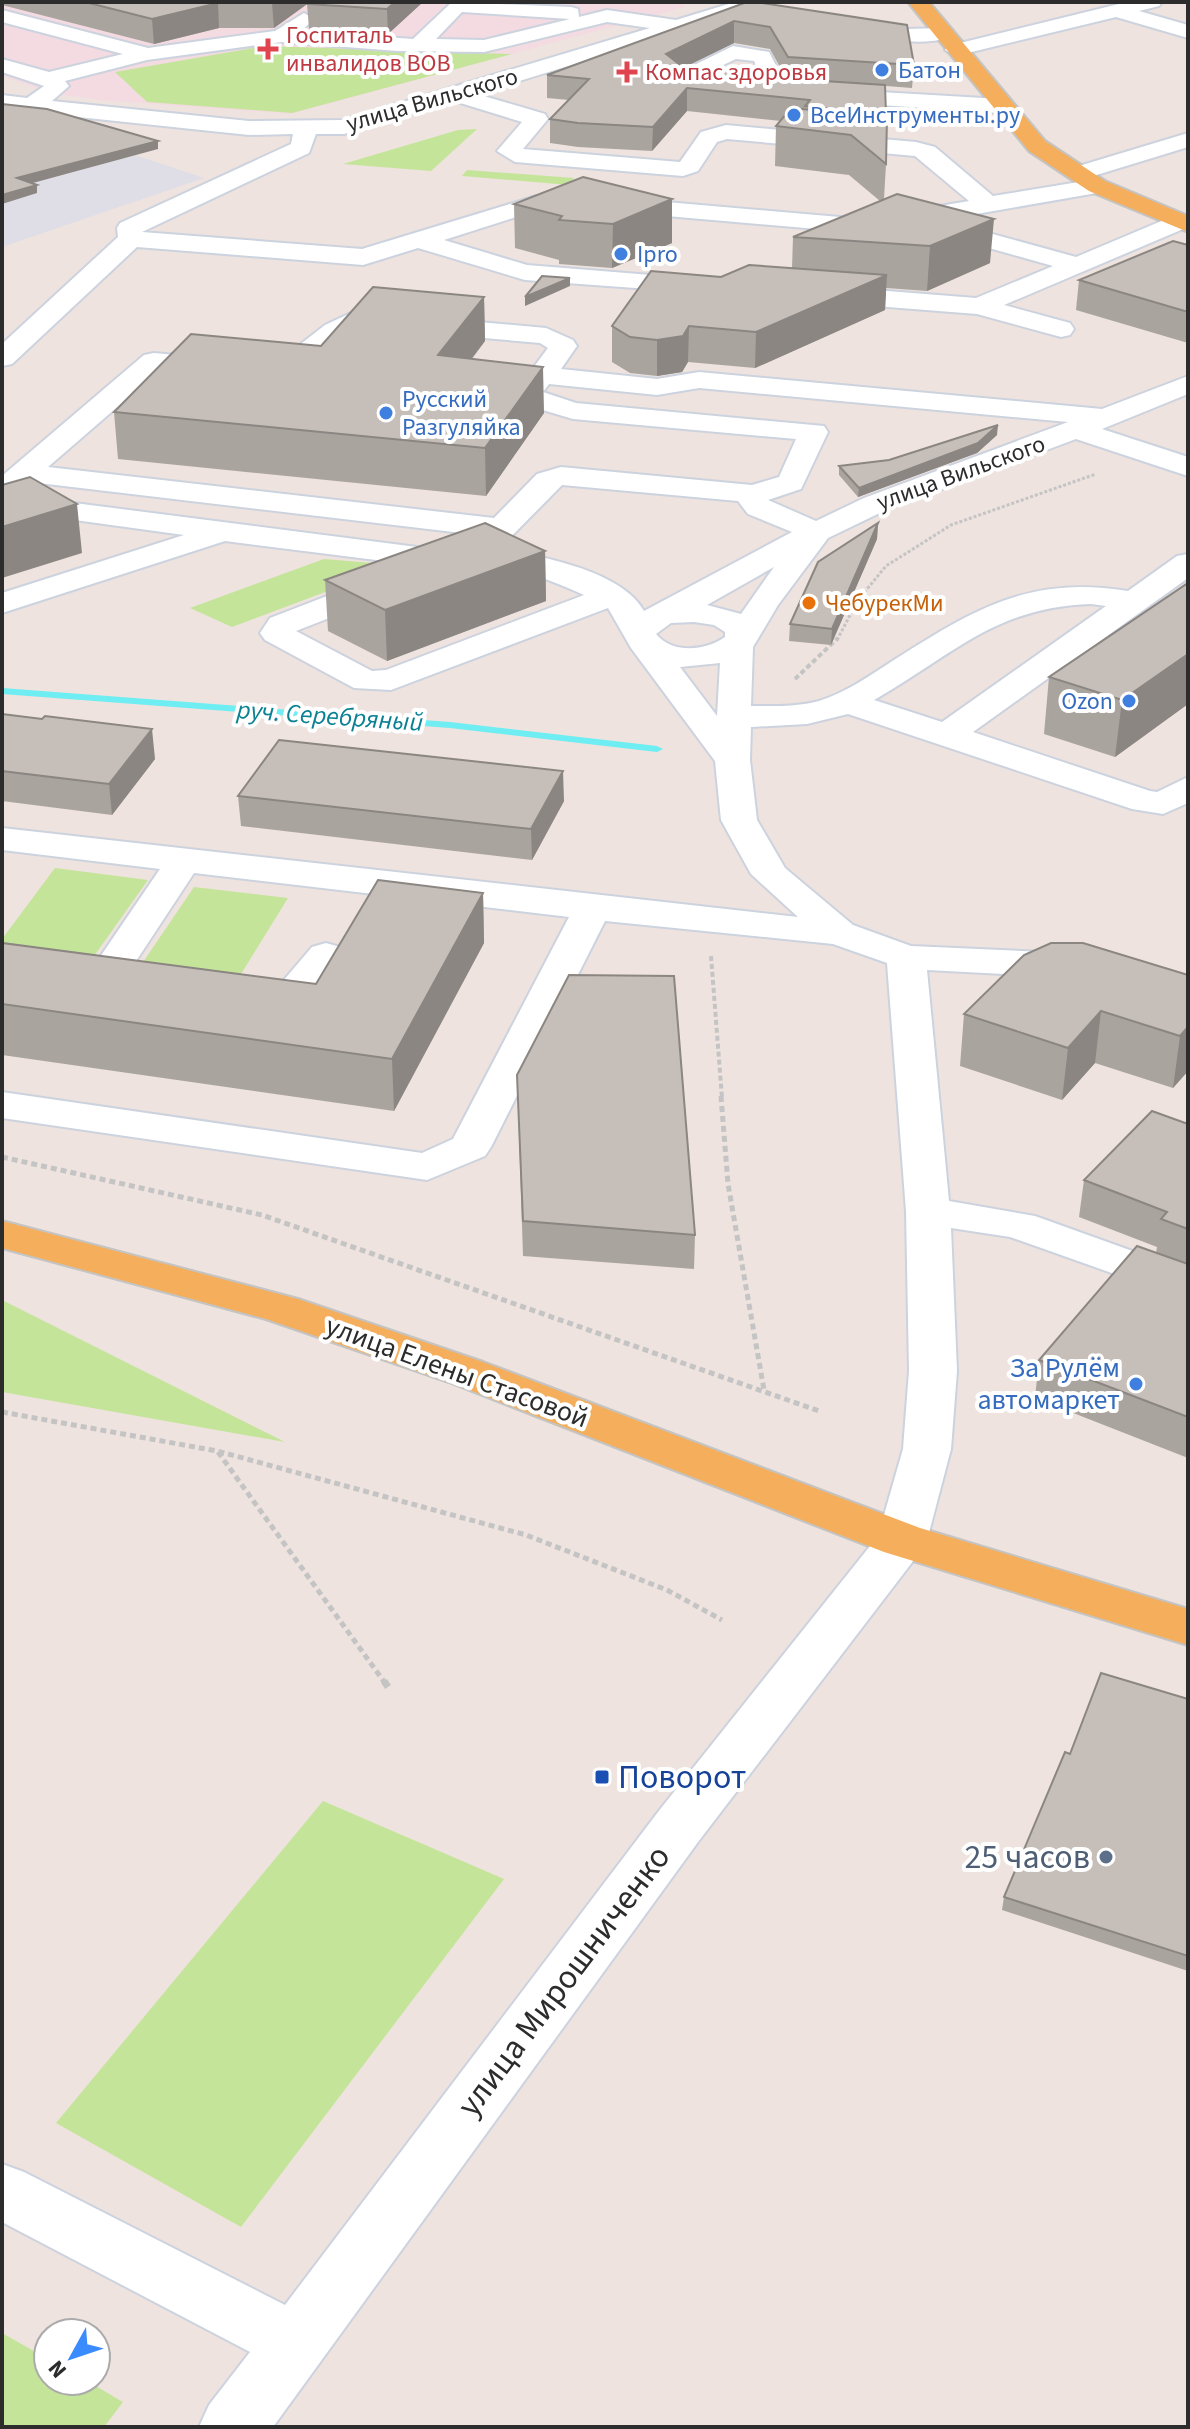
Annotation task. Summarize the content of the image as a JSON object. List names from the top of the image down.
{
  "streets": {
    "main road": ["улица Елены Стасовой"],
    "street": ["улица Вильского", "улица Мирошниченко"]
  },
  "crossings": [
    ["улица Елены Стасовой", "улица Мирошниченко"]
  ],
  "water": ["руч. Серебряный"],
  "places": {
    "health": ["Госпиталь инвалидов ВОВ", "Компас здоровья"],
    "other": [
      "Батон",
      "ВсеИнструменты.ру",
      "Ipro",
      "Русский Разгуляйка",
      "ЧебурекМи",
      "Ozon",
      "За Рулём автомаркет",
      "25 часов"
    ],
    "transit": ["Поворот"]
  },
  "north": "bottom left"
}
